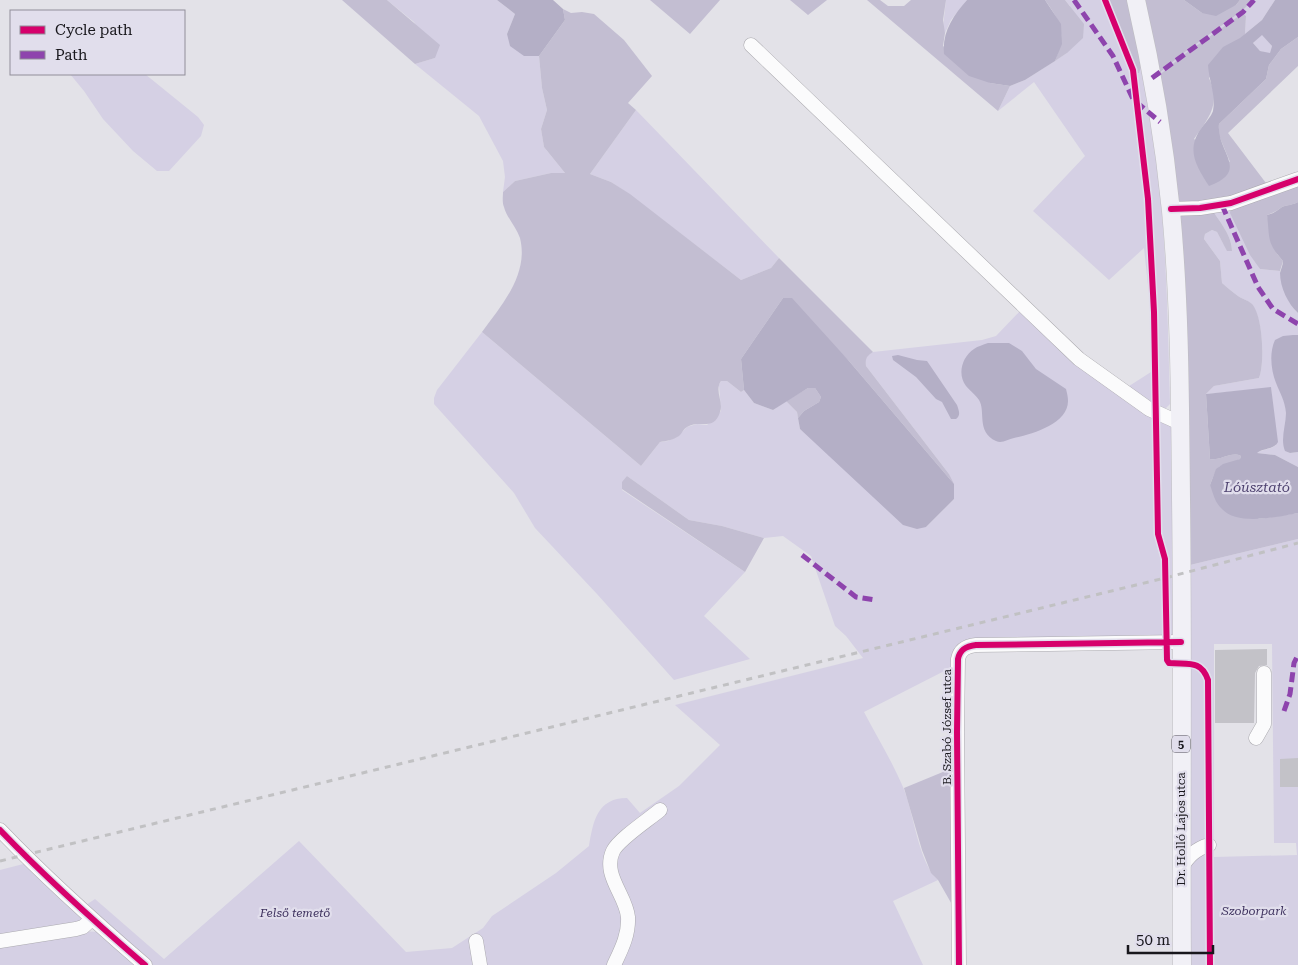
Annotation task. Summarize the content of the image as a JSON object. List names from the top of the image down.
{
  "streets": {
    "main road": ["5", "Dr. Holló Lajos utca"],
    "street": ["B. Szabó József utca"]
  },
  "crossings": [
    ["B. Szabó József utca", "Dr. Holló Lajos utca"],
    ["5", "Dr. Holló Lajos utca"]
  ],
  "water": ["Lóúsztató"],
  "parks": ["Szoborpark", "Felső temető"],
  "legend": ["Cycle path", "Path"],
  "scale_bar": "50 m"
}
